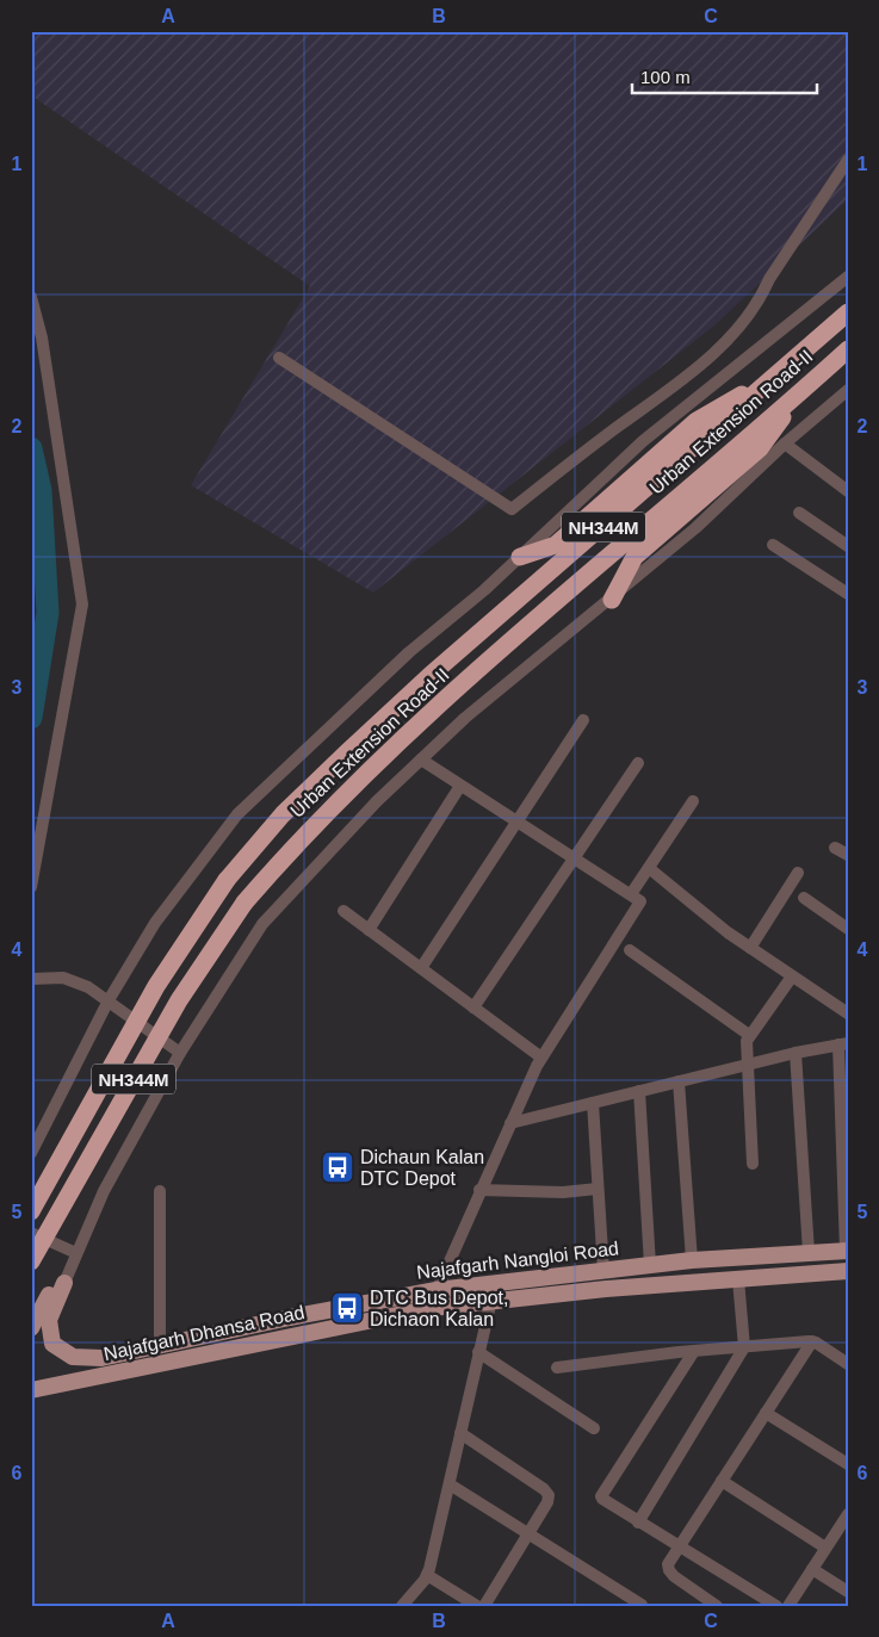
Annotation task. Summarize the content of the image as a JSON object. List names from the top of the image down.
{
  "streets": {
    "highway": ["Urban Extension Road-II", "NH344M"],
    "main road": ["Najafgarh Nangloi Road", "Najafgarh Dhansa Road"]
  },
  "places": {
    "bus stop": ["Dichaun Kalan DTC Depot", "DTC Bus Depot, Dichaon Kalan"]
  },
  "scale_bar": "100 m",
  "grid": {
    "columns": ["A", "B", "C"],
    "rows": [
      "1",
      "2",
      "3",
      "4",
      "5",
      "6"
    ]
  }
}
